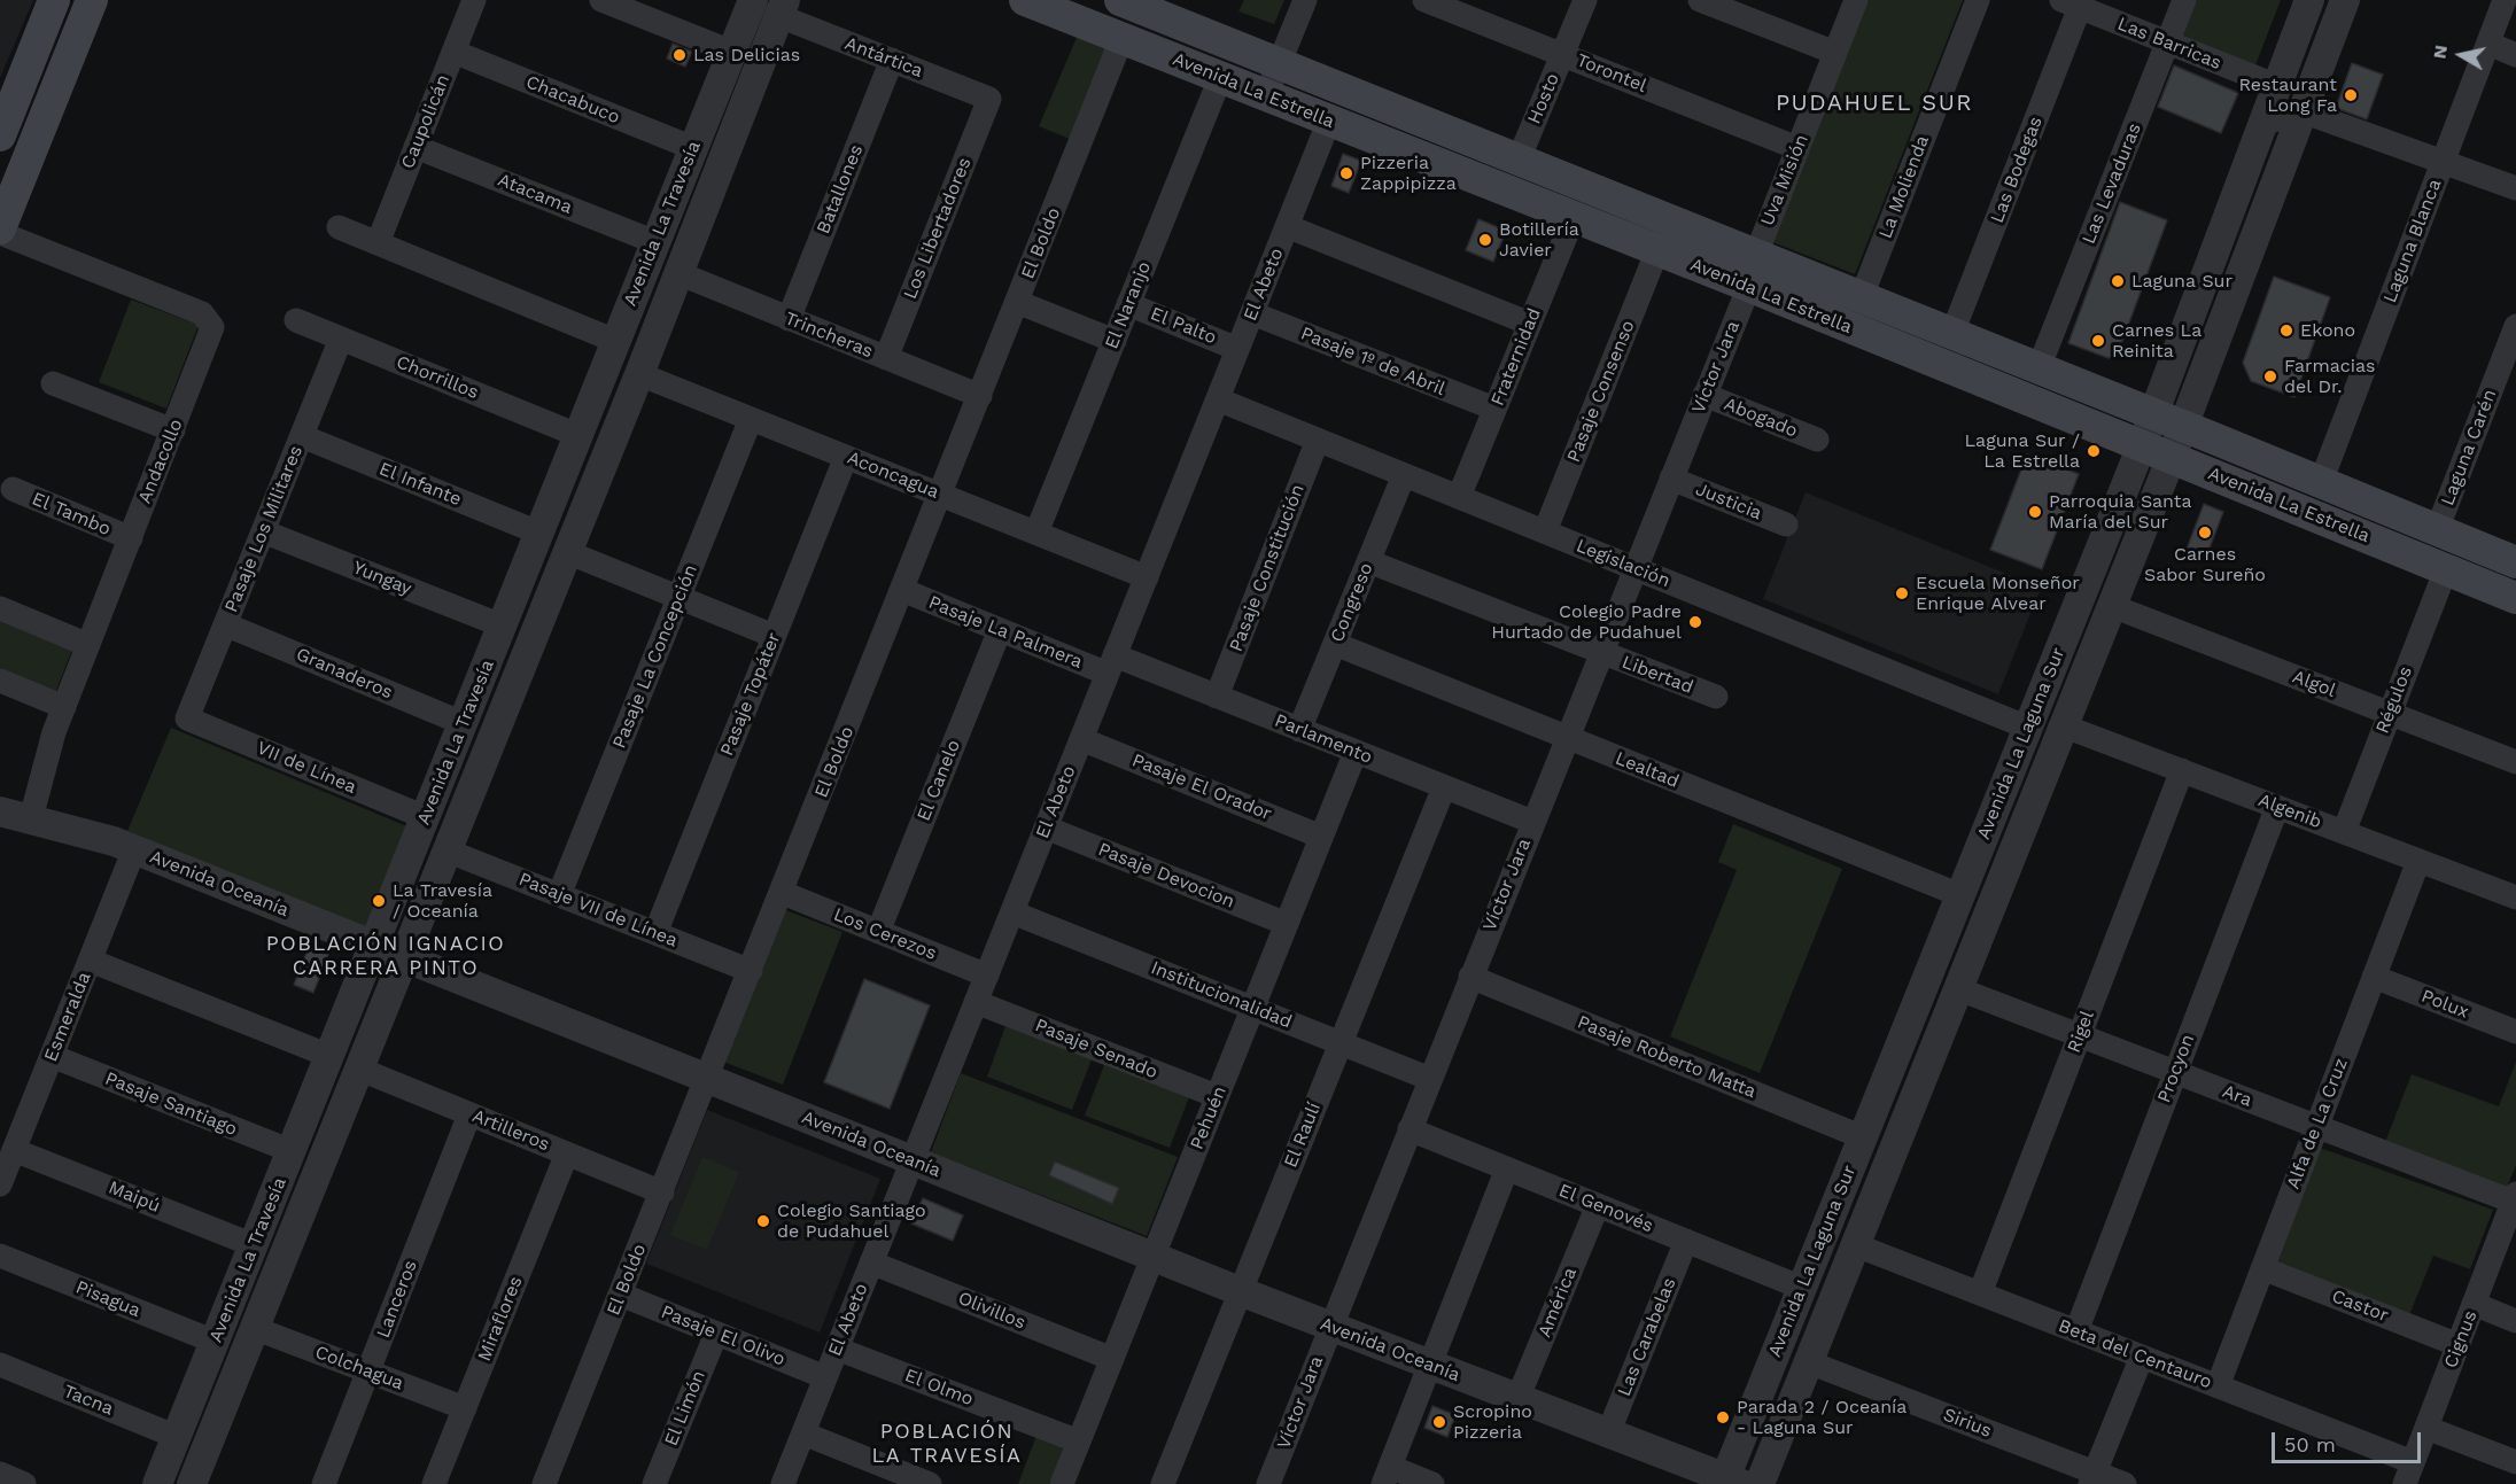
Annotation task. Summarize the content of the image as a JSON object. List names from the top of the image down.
{
  "streets": {
    "main road": ["Avenida La Estrella"],
    "street": [
      "Las Barricas",
      "Antártica",
      "Torontel",
      "Hosto",
      "Chacabuco",
      "Caupolicán",
      "Las Bodegas",
      "Uva Misión",
      "Las Levaduras",
      "La Molienda",
      "Batallones",
      "Atacama",
      "Avenida La Travesía",
      "Los Libertadores",
      "Laguna Blanca",
      "El Boldo",
      "El Abeto",
      "El Naranjo",
      "El Palto",
      "Trincheras",
      "Fraternidad",
      "Pasaje 1º de Abril",
      "Víctor Jara",
      "Chorrillos",
      "Pasaje Consenso",
      "Abogado",
      "Laguna Carén",
      "Andacollo",
      "Aconcagua",
      "El Infante",
      "Justicia",
      "El Tambo",
      "Pasaje Los Militares",
      "Legislación",
      "Pasaje Constitución",
      "Yungay",
      "Congreso",
      "Pasaje La Palmera",
      "Pasaje La Concepción",
      "Granaderos",
      "Libertad",
      "Algol",
      "Pasaje Topáter",
      "Régulos",
      "Parlamento",
      "Avenida La Laguna Sur",
      "VII de Línea",
      "Lealtad",
      "El Canelo",
      "Pasaje El Orador",
      "Algenib",
      "Pasaje Devocion",
      "Avenida Oceanía",
      "Pasaje VII de Línea",
      "Los Cerezos",
      "Institucionalidad",
      "Polux",
      "Esmeralda",
      "Rigel",
      "Pasaje Senado",
      "Pasaje Roberto Matta",
      "Procyon",
      "Ara",
      "Pasaje Santiago",
      "Pehuén",
      "Alfa de La Cruz",
      "Artilleros",
      "El Raulí",
      "Maipú",
      "El Genovés",
      "Pisagua",
      "Lanceros",
      "América",
      "Castor",
      "Olivillos",
      "Miraflores",
      "Pasaje El Olivo",
      "Las Carabelas",
      "Cignus",
      "Beta del Centauro",
      "Colchagua",
      "El Olmo",
      "Tacna",
      "El Limón",
      "Sirius"
    ]
  },
  "crossings": [
    ["Las Barricas", "Las Bodegas"],
    ["Las Barricas", "Las Levaduras"],
    ["Las Barricas", "Avenida La Laguna Sur"],
    ["Antártica", "Batallones"],
    ["Antártica", "Avenida La Travesía"],
    ["Antártica", "Los Libertadores"],
    ["Torontel", "Hosto"],
    ["Torontel", "Uva Misión"],
    ["Avenida La Estrella", "Hosto"],
    ["Avenida La Estrella", "Las Bodegas"],
    ["Avenida La Estrella", "Uva Misión"],
    ["Avenida La Estrella", "Las Levaduras"],
    ["Avenida La Estrella", "La Molienda"],
    ["Avenida La Estrella", "Laguna Blanca"],
    ["Avenida La Estrella", "El Boldo"],
    ["Avenida La Estrella", "El Abeto"],
    ["Avenida La Estrella", "El Naranjo"],
    ["Avenida La Estrella", "Fraternidad"],
    ["Avenida La Estrella", "Víctor Jara"],
    ["Avenida La Estrella", "Pasaje Consenso"],
    ["Avenida La Estrella", "Laguna Carén"],
    ["Avenida La Estrella", "Régulos"],
    ["Avenida La Estrella", "Avenida La Laguna Sur"],
    ["Chacabuco", "Caupolicán"],
    ["Chacabuco", "Avenida La Travesía"],
    ["Caupolicán", "Atacama"],
    ["Uva Misión", "Víctor Jara"],
    ["Batallones", "Trincheras"],
    ["Atacama", "Avenida La Travesía"],
    ["Avenida La Travesía", "Trincheras"],
    ["Avenida La Travesía", "Chorrillos"],
    ["Avenida La Travesía", "Aconcagua"],
    ["Avenida La Travesía", "El Infante"],
    ["Avenida La Travesía", "Yungay"],
    ["Avenida La Travesía", "Granaderos"],
    ["Avenida La Travesía", "VII de Línea"],
    ["Avenida La Travesía", "Avenida Oceanía"],
    ["Avenida La Travesía", "Pasaje VII de Línea"],
    ["Avenida La Travesía", "Pasaje Santiago"],
    ["Avenida La Travesía", "Artilleros"],
    ["Avenida La Travesía", "Maipú"],
    ["Avenida La Travesía", "Pisagua"],
    ["Avenida La Travesía", "Colchagua"],
    ["Avenida La Travesía", "Tacna"],
    ["Los Libertadores", "Trincheras"],
    ["El Boldo", "Trincheras"],
    ["El Boldo", "Aconcagua"],
    ["El Boldo", "Pasaje La Palmera"],
    ["El Boldo", "Avenida Oceanía"],
    ["El Boldo", "Pasaje VII de Línea"],
    ["El Boldo", "Los Cerezos"],
    ["El Boldo", "Artilleros"],
    ["El Boldo", "Pasaje El Olivo"],
    ["El Abeto", "El Palto"],
    ["El Abeto", "Pasaje 1º de Abril"],
    ["El Abeto", "Aconcagua"],
    ["El Abeto", "Legislación"],
    ["El Abeto", "Pasaje La Palmera"],
    ["El Abeto", "Parlamento"],
    ["El Abeto", "Pasaje El Orador"],
    ["El Abeto", "Pasaje Devocion"],
    ["El Abeto", "Avenida Oceanía"],
    ["El Abeto", "Los Cerezos"],
    ["El Abeto", "Institucionalidad"],
    ["El Abeto", "Pasaje Senado"],
    ["El Abeto", "Olivillos"],
    ["El Abeto", "Pasaje El Olivo"],
    ["El Abeto", "El Olmo"],
    ["El Naranjo", "El Palto"],
    ["El Naranjo", "Aconcagua"],
    ["Fraternidad", "Pasaje 1º de Abril"],
    ["Fraternidad", "Legislación"],
    ["Víctor Jara", "Abogado"],
    ["Víctor Jara", "Justicia"],
    ["Víctor Jara", "Legislación"],
    ["Víctor Jara", "Libertad"],
    ["Víctor Jara", "Parlamento"],
    ["Víctor Jara", "Lealtad"],
    ["Víctor Jara", "Avenida Oceanía"],
    ["Víctor Jara", "Institucionalidad"],
    ["Víctor Jara", "Pasaje Roberto Matta"],
    ["Víctor Jara", "El Genovés"],
    ["Chorrillos", "Pasaje Los Militares"],
    ["Pasaje Consenso", "Legislación"],
    ["Andacollo", "El Tambo"],
    ["Andacollo", "Avenida Oceanía"],
    ["Aconcagua", "Pasaje La Concepción"],
    ["Aconcagua", "Pasaje Topáter"],
    ["El Infante", "Pasaje Los Militares"],
    ["Pasaje Los Militares", "Yungay"],
    ["Pasaje Los Militares", "Granaderos"],
    ["Pasaje Los Militares", "VII de Línea"],
    ["Legislación", "Pasaje Constitución"],
    ["Legislación", "Congreso"],
    ["Legislación", "Avenida La Laguna Sur"],
    ["Pasaje Constitución", "Parlamento"],
    ["Congreso", "Libertad"],
    ["Congreso", "Parlamento"],
    ["Congreso", "Lealtad"],
    ["Pasaje La Palmera", "Parlamento"],
    ["Pasaje La Palmera", "El Canelo"],
    ["Pasaje La Concepción", "Pasaje VII de Línea"],
    ["Algol", "Régulos"],
    ["Algol", "Avenida La Laguna Sur"],
    ["Pasaje Topáter", "Pasaje VII de Línea"],
    ["Régulos", "Algenib"],
    ["Parlamento", "Pehuén"],
    ["Parlamento", "El Raulí"],
    ["Avenida La Laguna Sur", "Lealtad"],
    ["Avenida La Laguna Sur", "Algenib"],
    ["Avenida La Laguna Sur", "Avenida Oceanía"],
    ["Avenida La Laguna Sur", "Pasaje Roberto Matta"],
    ["Avenida La Laguna Sur", "Ara"],
    ["Avenida La Laguna Sur", "El Genovés"],
    ["Avenida La Laguna Sur", "Beta del Centauro"],
    ["Avenida La Laguna Sur", "Sirius"],
    ["El Canelo", "Los Cerezos"],
    ["Pasaje El Orador", "Pehuén"],
    ["Algenib", "Rigel"],
    ["Algenib", "Procyon"],
    ["Algenib", "Alfa de La Cruz"],
    ["Pasaje Devocion", "Pehuén"],
    ["Avenida Oceanía", "Esmeralda"],
    ["Avenida Oceanía", "Pehuén"],
    ["Avenida Oceanía", "El Raulí"],
    ["Avenida Oceanía", "América"],
    ["Avenida Oceanía", "Las Carabelas"],
    ["Institucionalidad", "Pehuén"],
    ["Institucionalidad", "El Raulí"],
    ["Polux", "Alfa de La Cruz"],
    ["Esmeralda", "Pasaje Santiago"],
    ["Esmeralda", "Maipú"],
    ["Rigel", "Ara"],
    ["Rigel", "Beta del Centauro"],
    ["Pasaje Senado", "Pehuén"],
    ["Procyon", "Ara"],
    ["Procyon", "Beta del Centauro"],
    ["Ara", "Alfa de La Cruz"],
    ["Ara", "Cignus"],
    ["Pehuén", "Olivillos"],
    ["Pehuén", "El Olmo"],
    ["Alfa de La Cruz", "Castor"],
    ["Alfa de La Cruz", "Beta del Centauro"],
    ["Artilleros", "Lanceros"],
    ["Artilleros", "Miraflores"],
    ["El Genovés", "América"],
    ["El Genovés", "Las Carabelas"],
    ["Lanceros", "Colchagua"],
    ["Castor", "Cignus"],
    ["Miraflores", "Colchagua"],
    ["Pasaje El Olivo", "El Limón"],
    ["Cignus", "Beta del Centauro"]
  ],
  "districts": ["PUDAHUEL SUR", "POBLACIÓN IGNACIO CARRERA PINTO", "POBLACIÓN LA TRAVESÍA"],
  "places": [
    "Las Delicias",
    "Restaurant Long Fa",
    "Pizzeria Zappipizza",
    "Botillería Javier",
    "Laguna Sur",
    "Ekono",
    "Carnes La Reinita",
    "Farmacias del Dr.",
    "Laguna Sur / La Estrella",
    "Parroquia Santa María del Sur",
    "Carnes Sabor Sureño",
    "Escuela Monseñor Enrique Alvear",
    "Colegio Padre Hurtado de Pudahuel",
    "La Travesía / Oceanía",
    "Colegio Santiago de Pudahuel",
    "Parada 2 / Oceanía - Laguna Sur",
    "Scropino Pizzeria"
  ],
  "scale_bar": "50 m",
  "north": "left"
}
